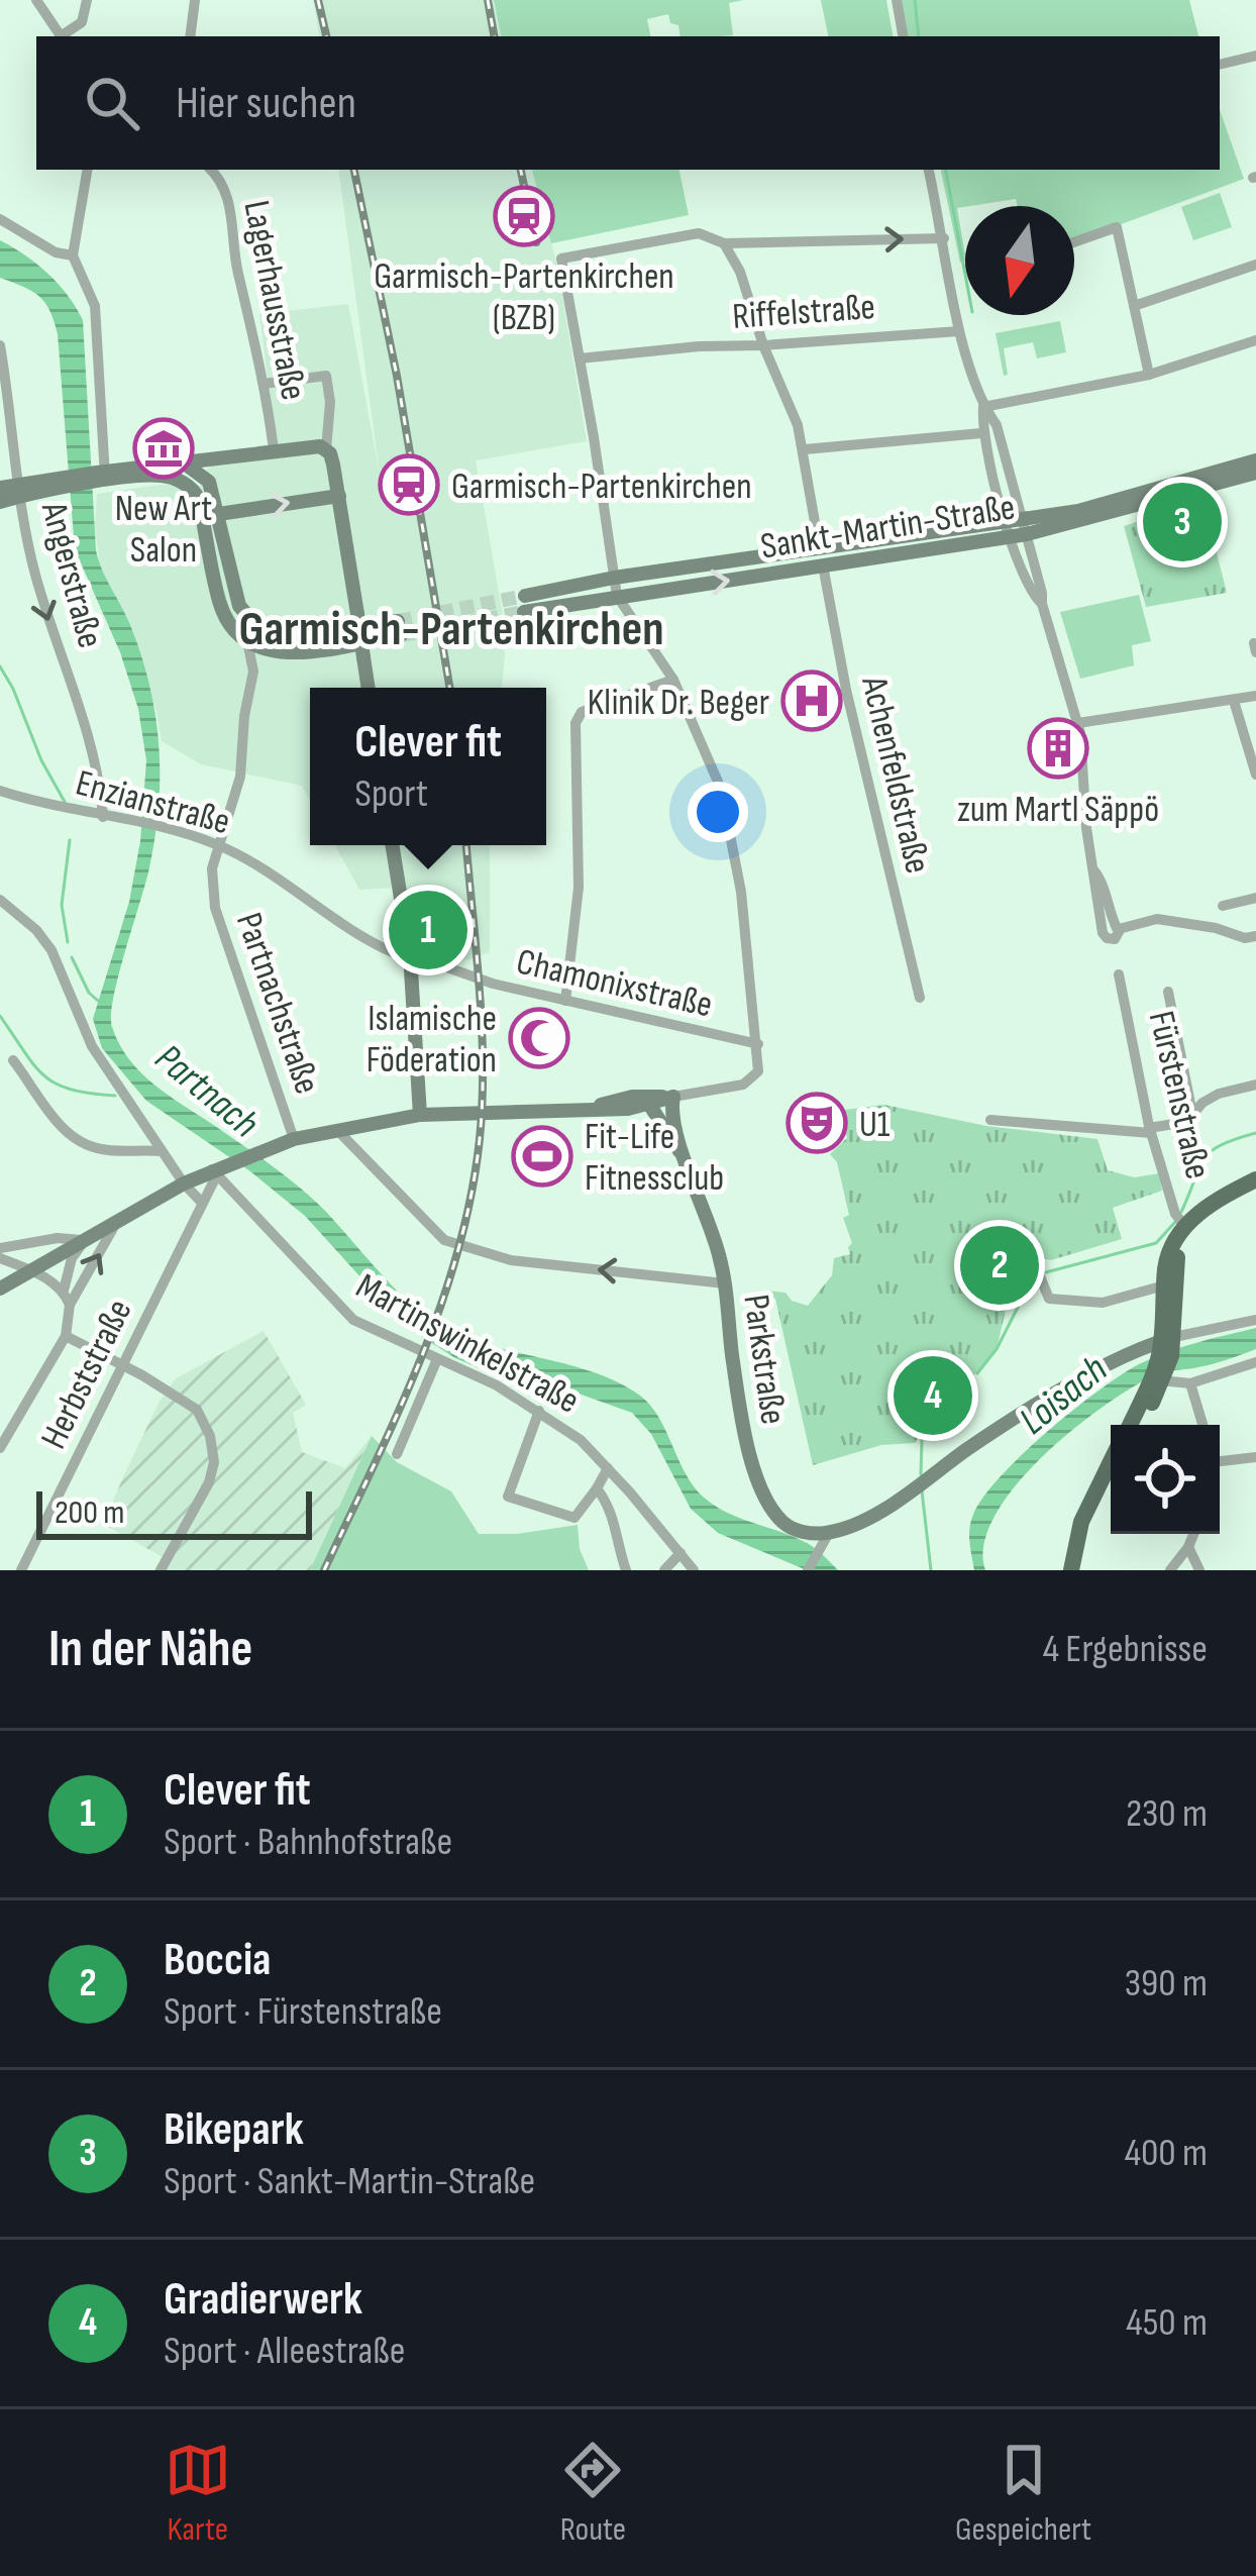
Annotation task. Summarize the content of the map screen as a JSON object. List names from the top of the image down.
{
  "streets": {
    "main road": ["Fürstenstraße"],
    "street": [
      "Lagerhausstraße",
      "Riffelstraße",
      "Sankt-Martin-Straße",
      "Angerstraße",
      "Achenfeldstraße",
      "Enzianstraße",
      "Chamonixstraße",
      "Partnachstraße",
      "Martinswinkelstraße",
      "Parkstraße",
      "Herbststraße"
    ]
  },
  "crossings": [
    ["Riffelstraße", "Achenfeldstraße"],
    ["Sankt-Martin-Straße", "Achenfeldstraße"],
    ["Angerstraße", "Enzianstraße"],
    ["Enzianstraße", "Chamonixstraße"],
    ["Enzianstraße", "Partnachstraße"],
    ["Partnachstraße", "Parkstraße"],
    ["Martinswinkelstraße", "Herbststraße"]
  ],
  "one_way": ["Angerstraße", "Partnachstraße"],
  "districts": ["Garmisch-Partenkirchen"],
  "water": ["Partnach", "Loisach"],
  "places": {
    "station": ["Garmisch-Partenkirchen (BZB)", "Garmisch-Partenkirchen"],
    "museum": ["New Art Salon"],
    "hospital": ["Klinik Dr. Beger"],
    "building": ["zum Martl Säppö"],
    "mosque": ["Islamische Föderation"],
    "theatre": ["U1"],
    "sports": ["Fit-Life Fitnessclub"]
  },
  "scale_bar": "200 m",
  "north": "bottom",
  "page": {
    "search": "Hier suchen",
    "pins": [
      "3",
      "1",
      "2",
      "4"
    ],
    "popup": ["Clever fit", "Sport"],
    "scale": "200 m",
    "heading": ["In der Nähe", "4 Ergebnisse"],
    "list": [
      {
        "mark": "1",
        "name": "Clever fit",
        "note": "Sport · Bahnhofstraße",
        "value": "230 m"
      },
      {
        "mark": "2",
        "name": "Boccia",
        "note": "Sport · Fürstenstraße",
        "value": "390 m"
      },
      {
        "mark": "3",
        "name": "Bikepark",
        "note": "Sport · Sankt-Martin-Straße",
        "value": "400 m"
      },
      {
        "mark": "4",
        "name": "Gradierwerk",
        "note": "Sport · Alleestraße",
        "value": "450 m"
      }
    ],
    "nav": ["Karte", "Route", "Gespeichert"]
  }
}
